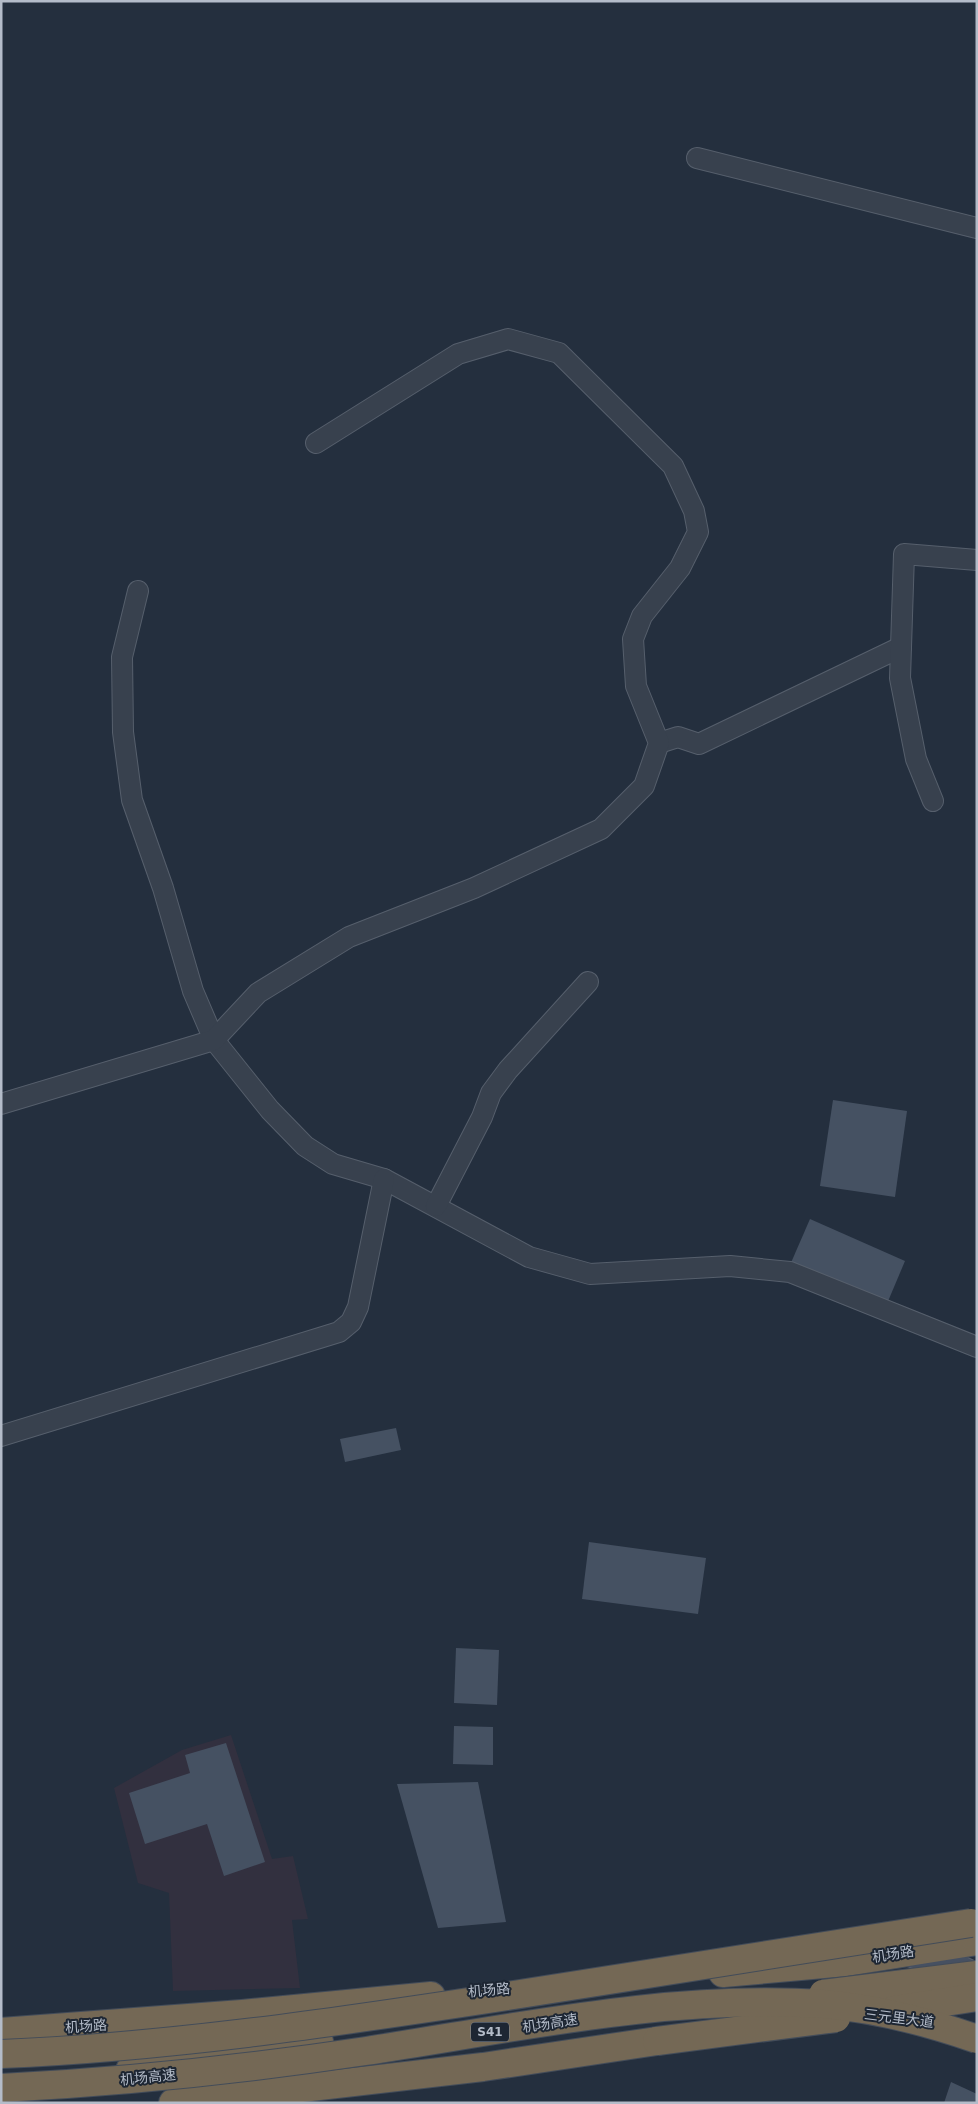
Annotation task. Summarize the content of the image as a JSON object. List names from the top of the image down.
{
  "streets": {
    "highway": ["机场路", "机场高速", "S41"],
    "main road": ["三元里大道"]
  }
}
